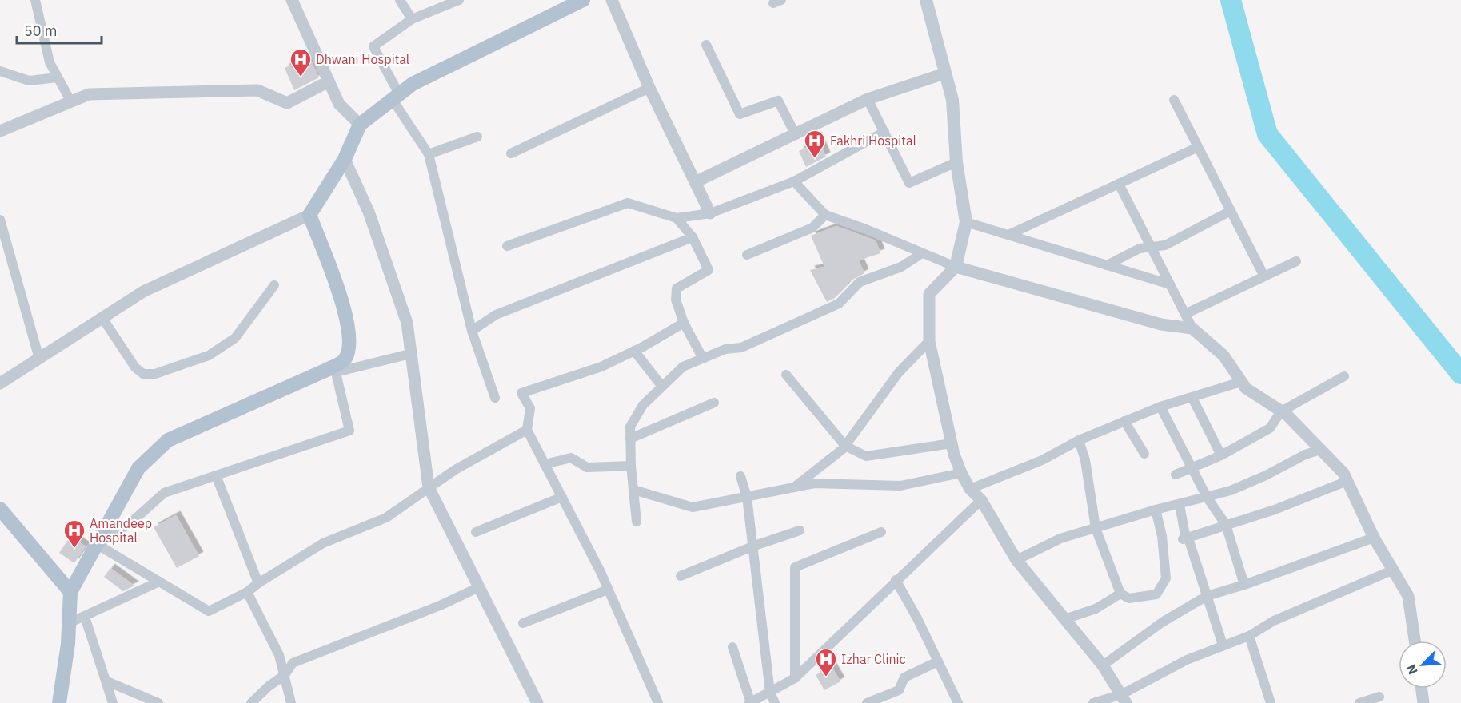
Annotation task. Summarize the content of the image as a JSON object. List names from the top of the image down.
{
  "places": {
    "hospital": [
      "Dhwani Hospital",
      "Fakhri Hospital",
      "Amandeep Hospital",
      "Izhar Clinic"
    ]
  },
  "scale_bar": "50 m",
  "north": "bottom left"
}
